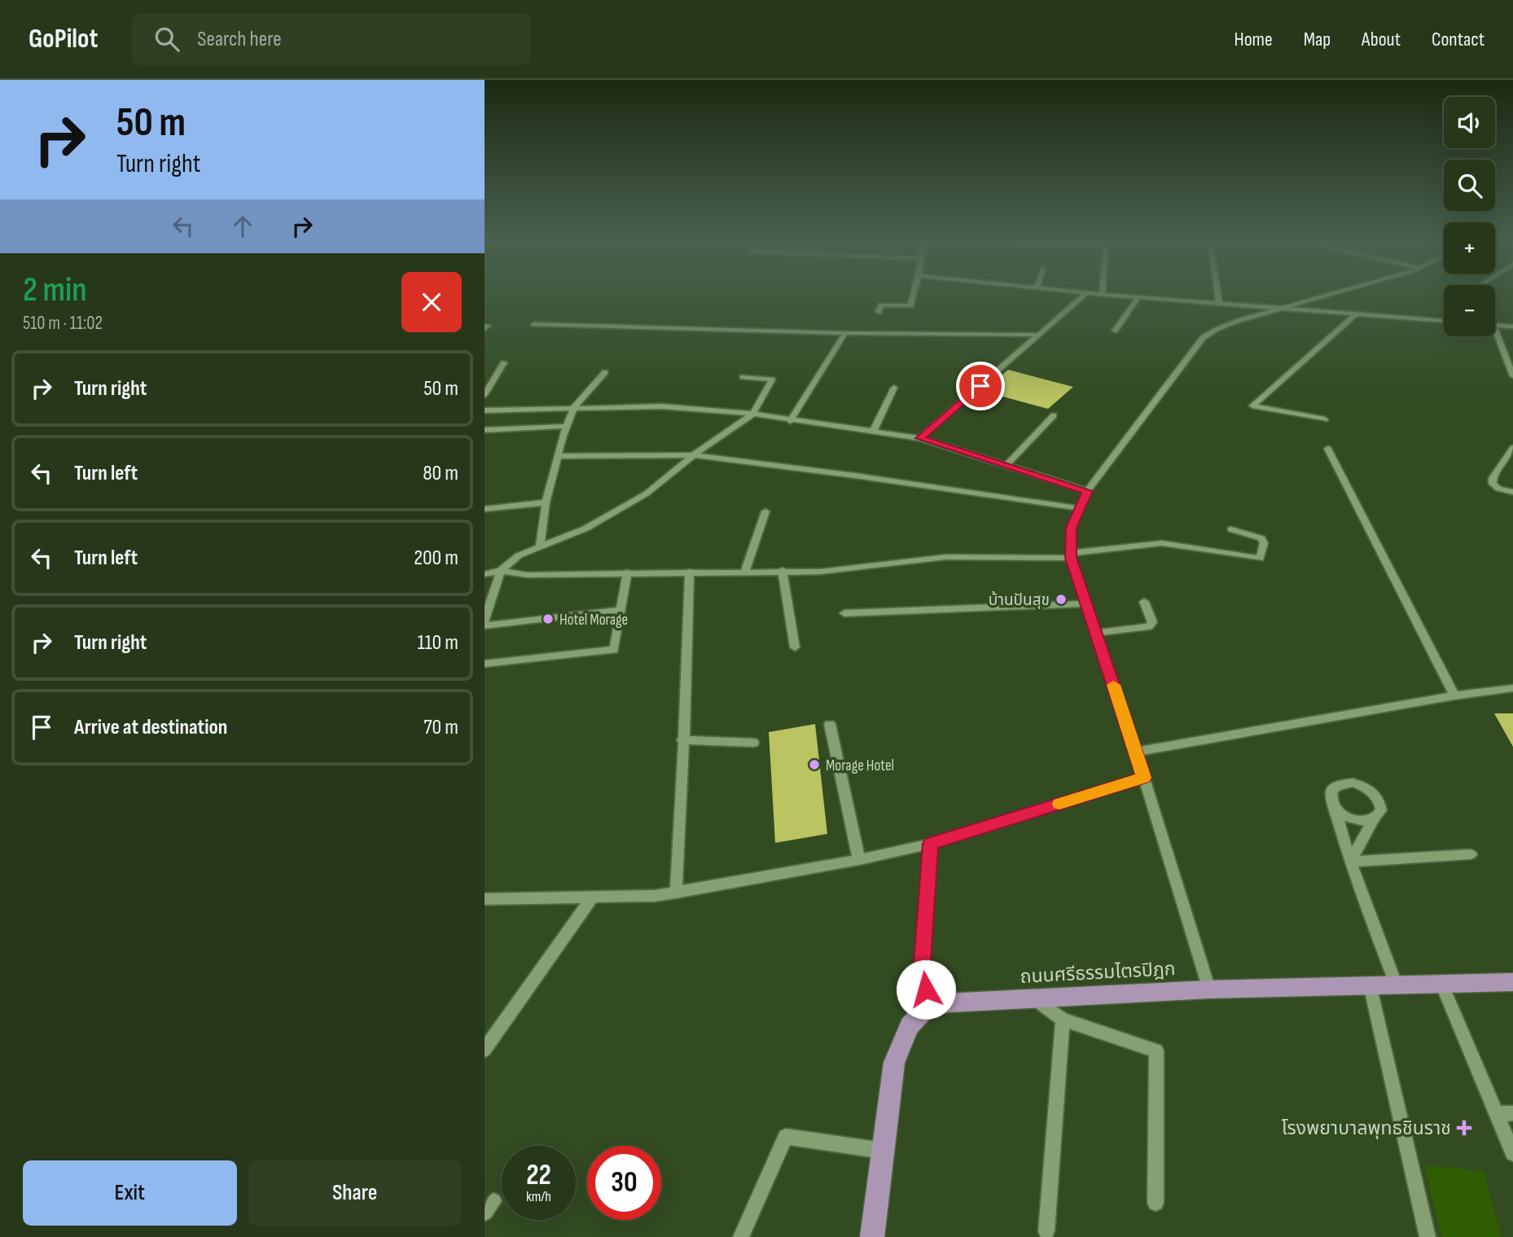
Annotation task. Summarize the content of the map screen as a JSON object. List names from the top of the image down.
{
  "streets": {
    "main road": ["ถนนศรีธรรมไตรปิฎก"]
  },
  "places": {
    "other": ["บ้านปันสุข", "Hotel Morage", "Morage Hotel"],
    "health": ["โรงพยาบาลพุทธชินราช"]
  },
  "page": {
    "header": "GoPilot",
    "search": "Search here",
    "nav": [
      "Home",
      "Map",
      "About",
      "Contact"
    ],
    "turn": ["50 m", "Turn right"],
    "map_buttons": ["+", "−"],
    "heading": ["2 min", "510 m · 11:02"],
    "list": [
      {
        "name": "Turn right",
        "value": "50 m"
      },
      {
        "name": "Turn left",
        "value": "80 m"
      },
      {
        "name": "Turn left",
        "value": "200 m"
      },
      {
        "name": "Turn right",
        "value": "110 m"
      },
      {
        "name": "Arrive at destination",
        "value": "70 m"
      }
    ],
    "speed": "22 km/h",
    "limit": "30",
    "buttons": ["Exit", "Share"]
  }
}
